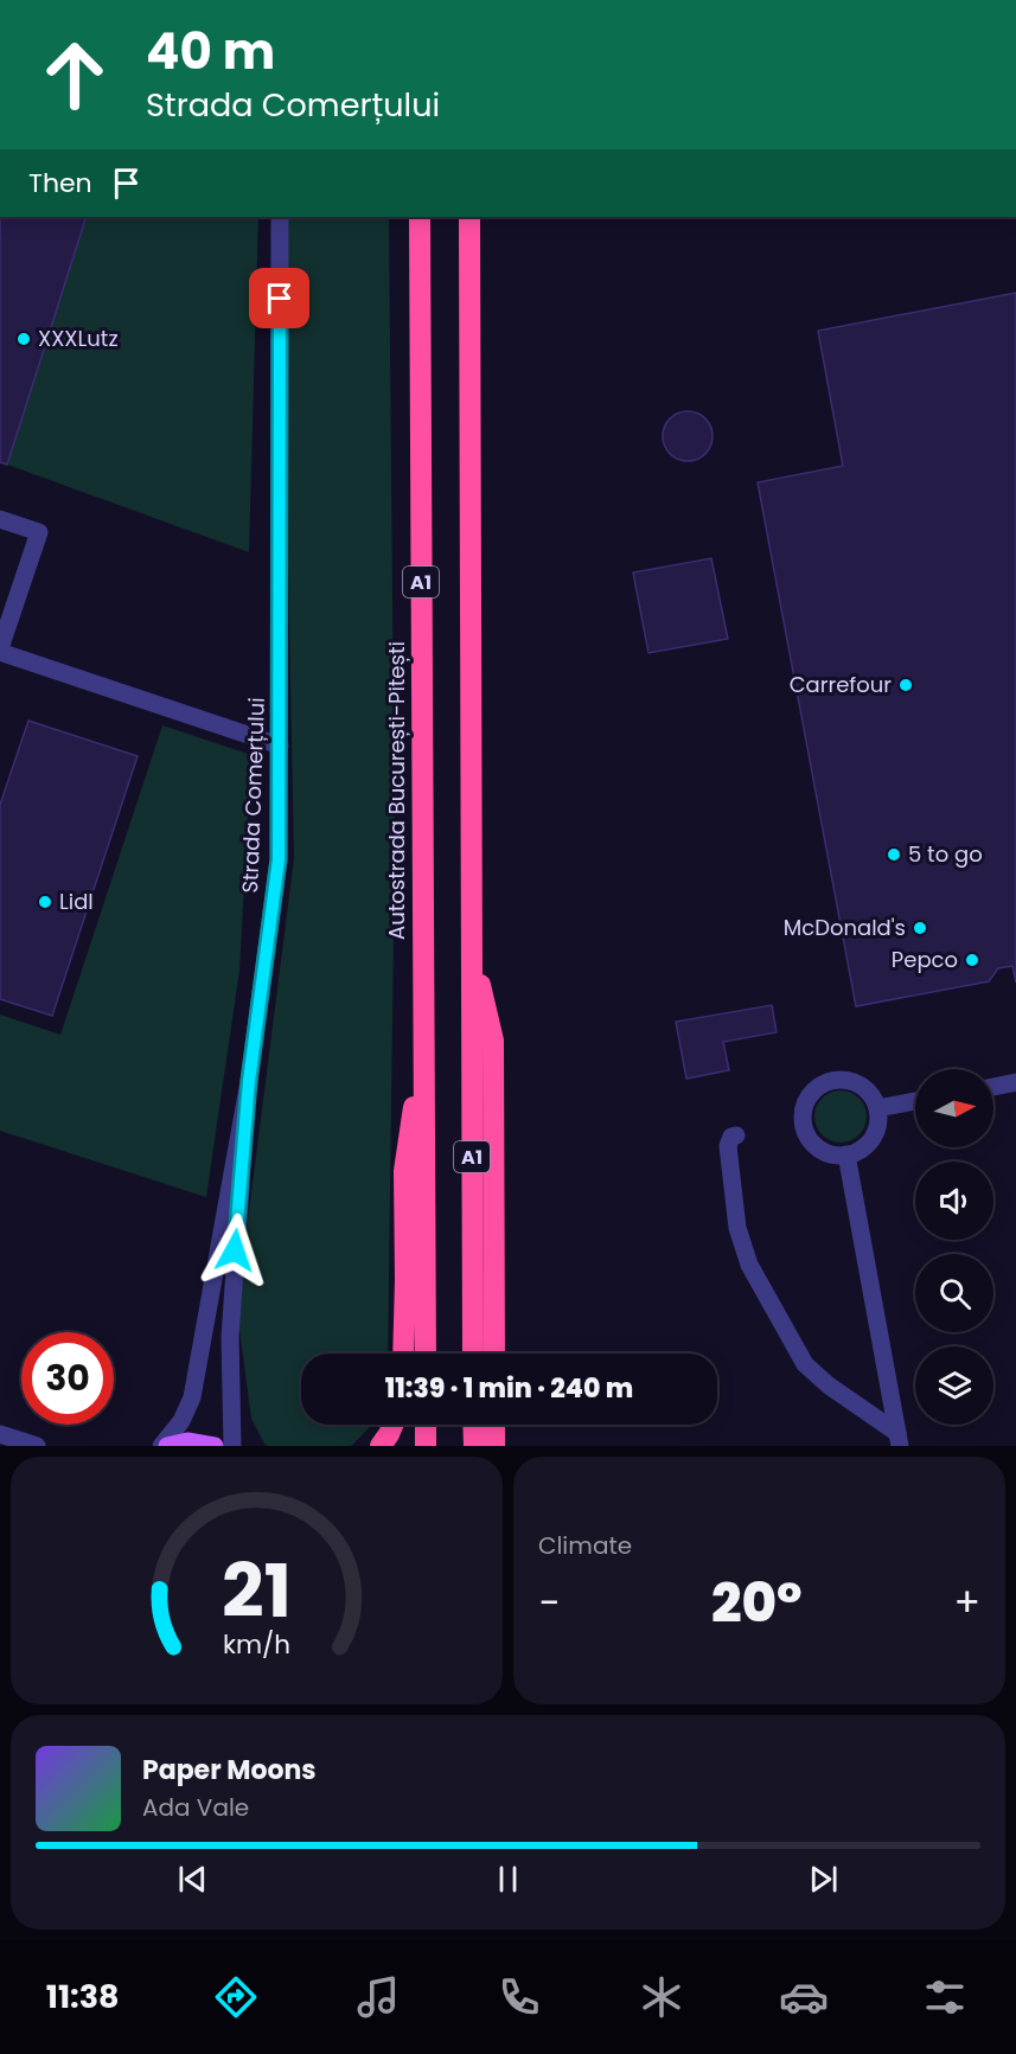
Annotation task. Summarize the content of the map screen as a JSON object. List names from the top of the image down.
{
  "streets": {
    "highway": ["A1", "Autostrada București-Pitești"],
    "street": ["Strada Comerțului"]
  },
  "places": [
    "XXXLutz",
    "Carrefour",
    "5 to go",
    "Lidl",
    "McDonald's",
    "Pepco"
  ],
  "north": "right",
  "page": {
    "turn": ["40 m", "Strada Comerțului"],
    "then": "Then",
    "limit": "30",
    "trip": "11:39 · 1 min · 240 m",
    "tile": "Climate",
    "heat": ["−", "20°", "+"],
    "song": ["Paper Moons", "Ada Vale"],
    "tabs": "11:38",
    "gauge": ["21", "km/h"]
  }
}
